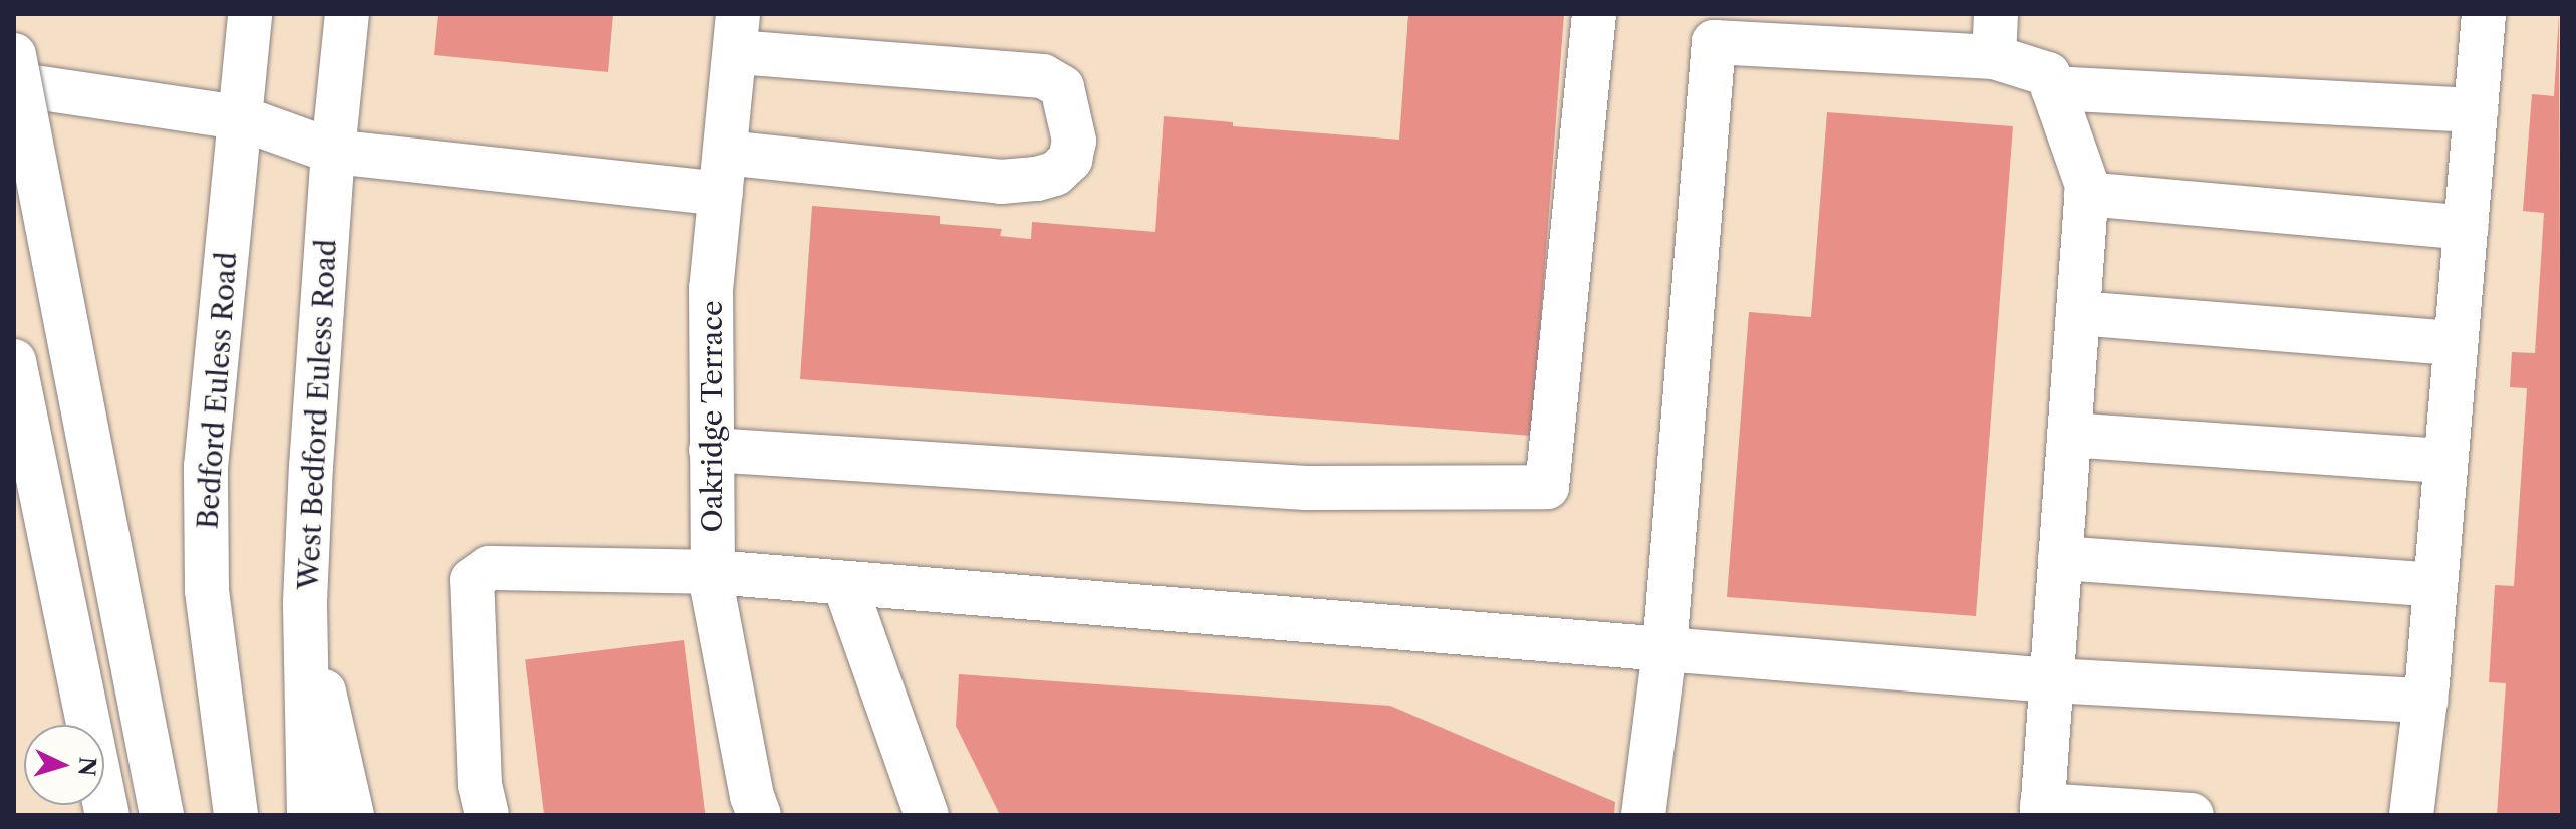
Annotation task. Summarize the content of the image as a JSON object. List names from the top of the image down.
{
  "streets": {
    "main road": ["Bedford Euless Road", "West Bedford Euless Road", "Oakridge Terrace"]
  },
  "north": "right"
}
